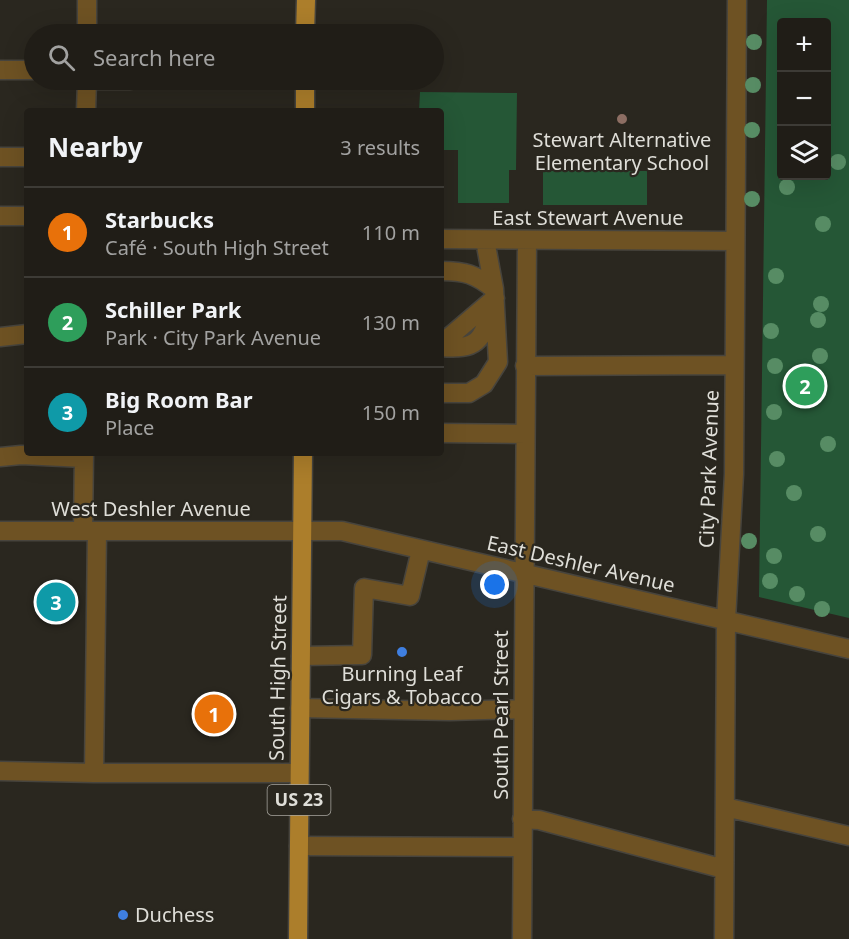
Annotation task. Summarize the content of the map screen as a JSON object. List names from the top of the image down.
{
  "streets": {
    "main road": ["South High Street", "US 23"],
    "street": [
      "East Stewart Avenue",
      "City Park Avenue",
      "West Deshler Avenue",
      "East Deshler Avenue",
      "South Pearl Street"
    ]
  },
  "crossings": [
    ["East Stewart Avenue", "City Park Avenue"],
    ["East Stewart Avenue", "South Pearl Street"],
    ["City Park Avenue", "East Deshler Avenue"],
    ["West Deshler Avenue", "East Deshler Avenue"],
    ["West Deshler Avenue", "South High Street"],
    ["East Deshler Avenue", "South High Street"],
    ["East Deshler Avenue", "South Pearl Street"]
  ],
  "places": ["Stewart Alternative Elementary School", "Burning Leaf Cigars & Tobacco", "Duchess"],
  "page": {
    "map_buttons": ["+", "−"],
    "search": "Search here",
    "heading": ["Nearby", "3 results"],
    "list": [
      {
        "mark": "1",
        "name": "Starbucks",
        "note": "Café · South High Street",
        "value": "110 m"
      },
      {
        "mark": "2",
        "name": "Schiller Park",
        "note": "Park · City Park Avenue",
        "value": "130 m"
      },
      {
        "mark": "3",
        "name": "Big Room Bar",
        "note": "Place",
        "value": "150 m"
      }
    ],
    "pins": ["2", "3", "1"]
  }
}
